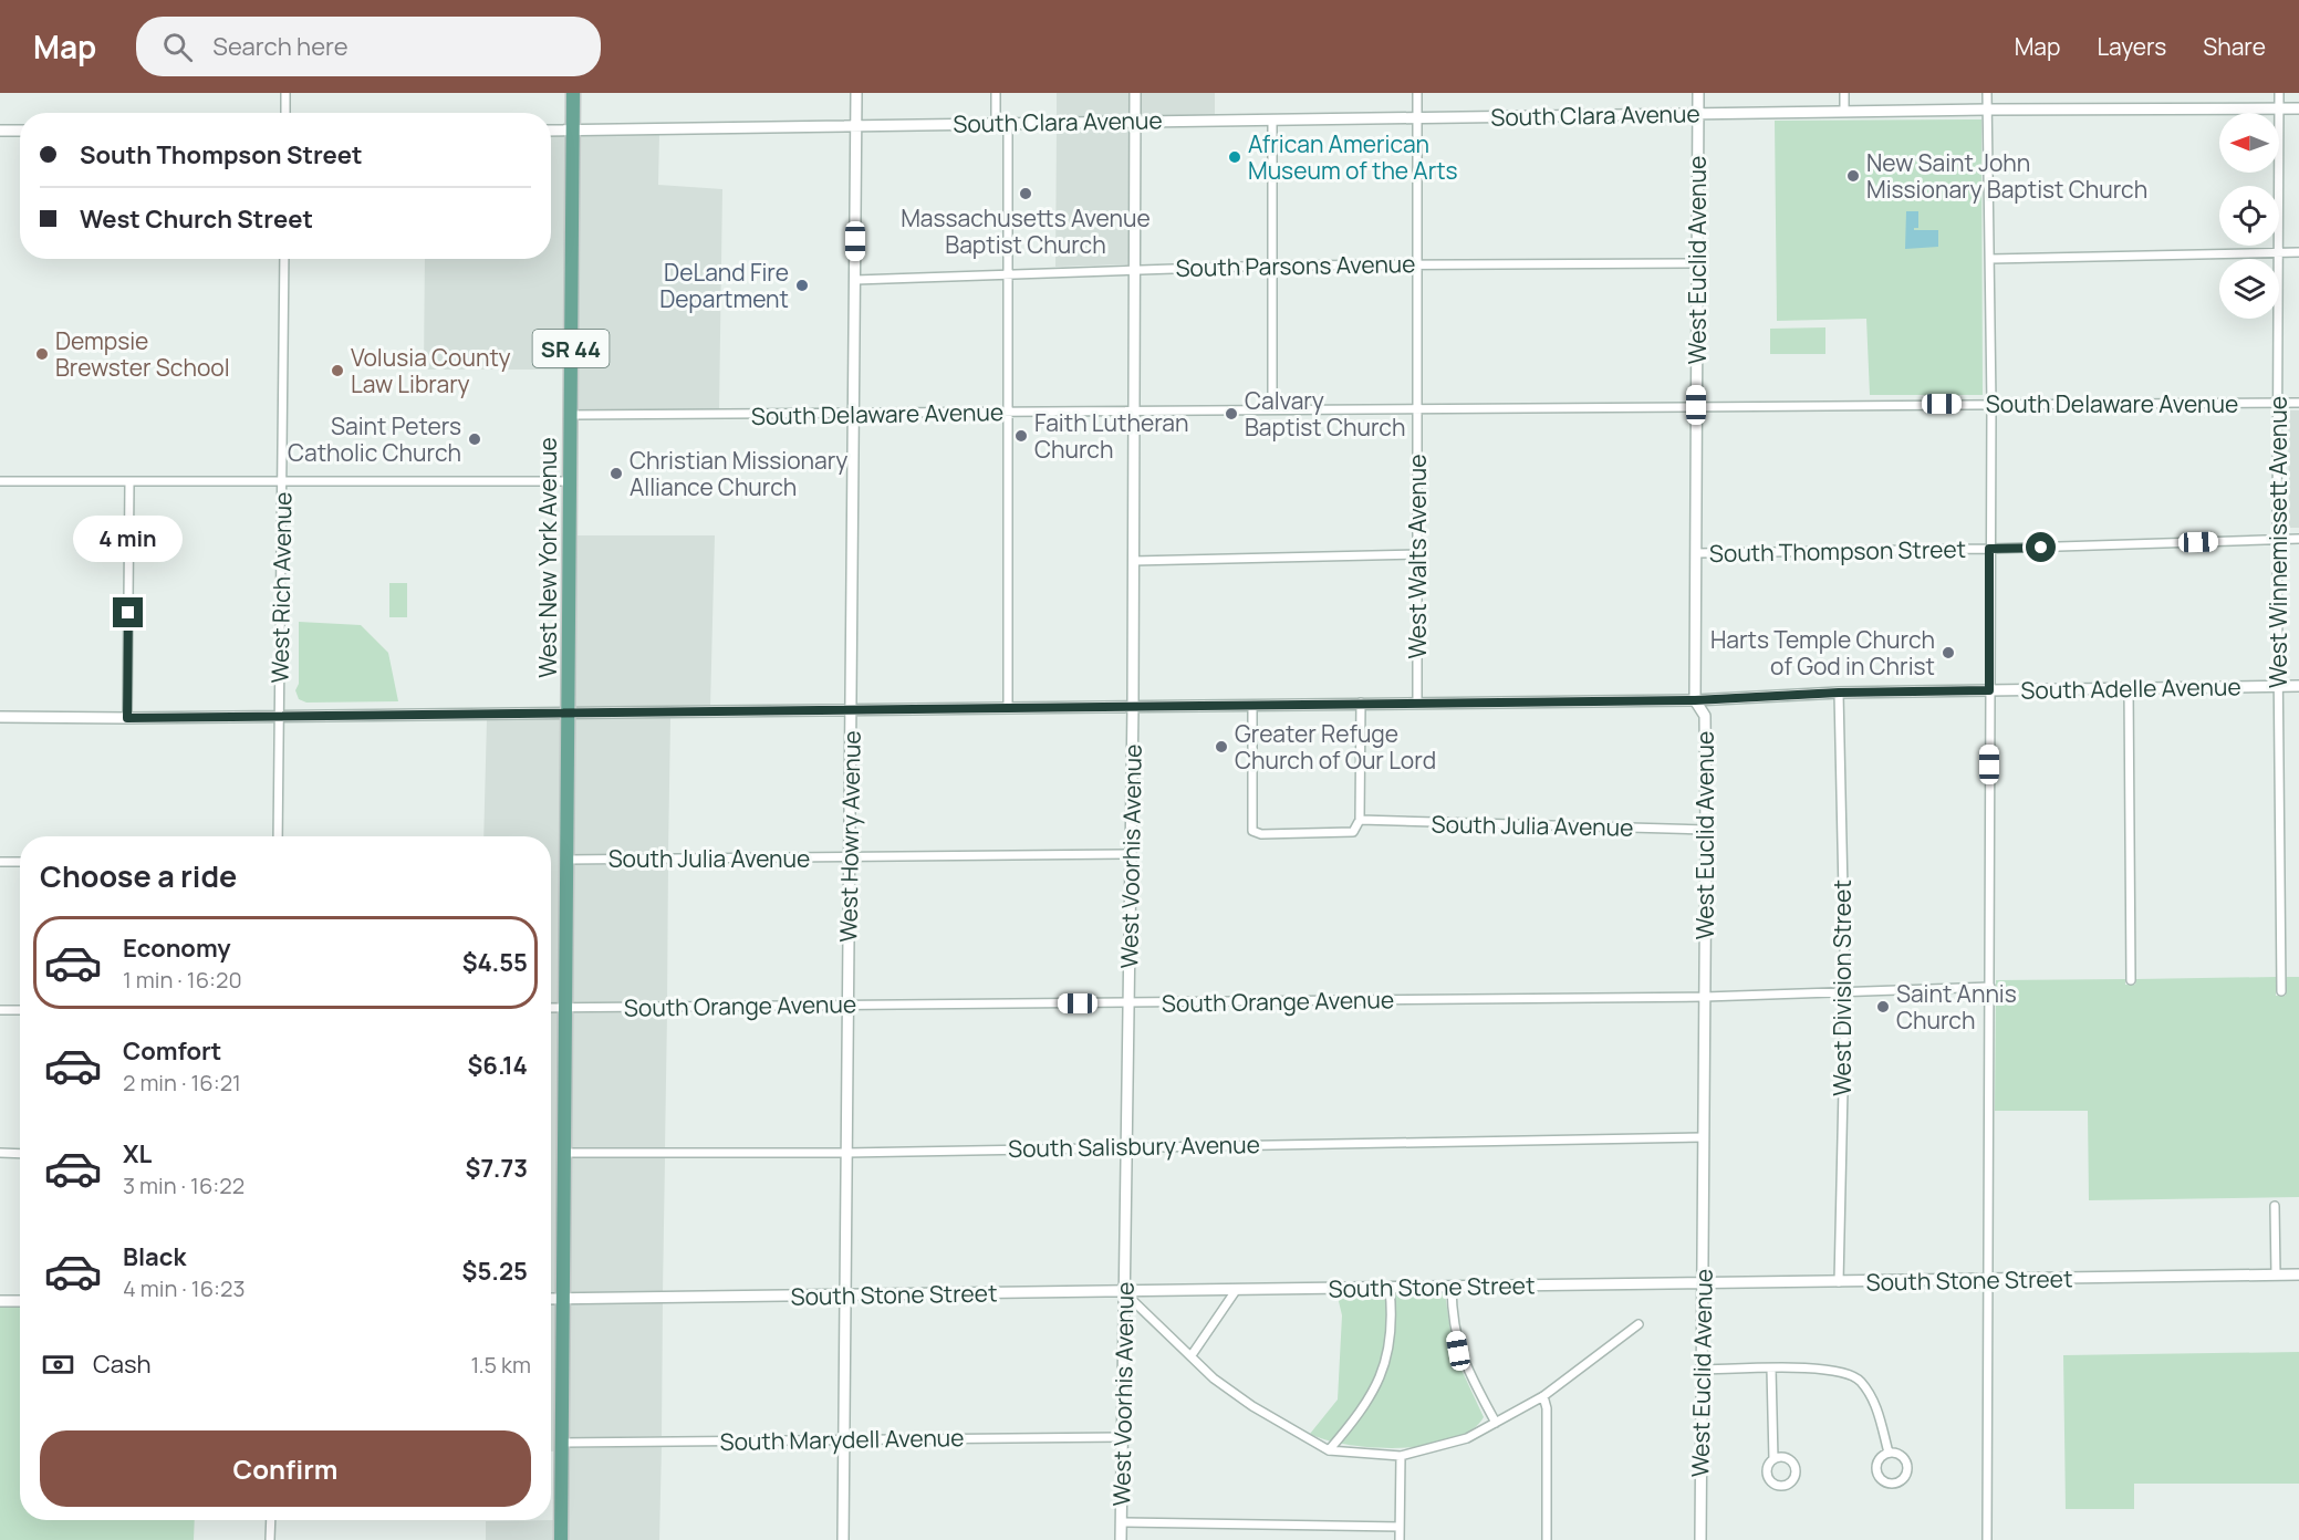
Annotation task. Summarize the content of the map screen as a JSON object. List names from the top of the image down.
{
  "streets": {
    "main road": ["SR 44", "West New York Avenue"],
    "street": [
      "South Clara Avenue",
      "West Euclid Avenue",
      "South Parsons Avenue",
      "South Delaware Avenue",
      "West Winnemissett Avenue",
      "South Thompson Street",
      "West Walts Avenue",
      "West Rich Avenue",
      "South Adelle Avenue",
      "South Julia Avenue",
      "West Howry Avenue",
      "West Voorhis Avenue",
      "West Division Street",
      "South Orange Avenue",
      "South Salisbury Avenue",
      "South Stone Street",
      "South Marydell Avenue"
    ]
  },
  "crossings": [
    ["South Clara Avenue", "West Euclid Avenue"],
    ["South Clara Avenue", "West Winnemissett Avenue"],
    ["South Clara Avenue", "West Walts Avenue"],
    ["South Clara Avenue", "West New York Avenue"],
    ["South Clara Avenue", "West Howry Avenue"],
    ["South Clara Avenue", "West Voorhis Avenue"],
    ["West Euclid Avenue", "South Parsons Avenue"],
    ["West Euclid Avenue", "South Delaware Avenue"],
    ["West Euclid Avenue", "South Thompson Street"],
    ["West Euclid Avenue", "South Adelle Avenue"],
    ["West Euclid Avenue", "South Julia Avenue"],
    ["West Euclid Avenue", "South Orange Avenue"],
    ["West Euclid Avenue", "South Salisbury Avenue"],
    ["West Euclid Avenue", "South Stone Street"],
    ["South Parsons Avenue", "West Walts Avenue"],
    ["South Parsons Avenue", "West Howry Avenue"],
    ["South Parsons Avenue", "West Voorhis Avenue"],
    ["South Delaware Avenue", "West Winnemissett Avenue"],
    ["South Delaware Avenue", "West Walts Avenue"],
    ["South Delaware Avenue", "West New York Avenue"],
    ["South Delaware Avenue", "West Howry Avenue"],
    ["South Delaware Avenue", "West Voorhis Avenue"],
    ["West Winnemissett Avenue", "South Thompson Street"],
    ["West Winnemissett Avenue", "South Adelle Avenue"],
    ["West Walts Avenue", "South Adelle Avenue"],
    ["West New York Avenue", "South Adelle Avenue"],
    ["West New York Avenue", "South Julia Avenue"],
    ["West New York Avenue", "South Orange Avenue"],
    ["West New York Avenue", "South Salisbury Avenue"],
    ["West New York Avenue", "South Stone Street"],
    ["West New York Avenue", "South Marydell Avenue"],
    ["West Rich Avenue", "South Adelle Avenue"],
    ["South Adelle Avenue", "West Howry Avenue"],
    ["South Adelle Avenue", "West Voorhis Avenue"],
    ["South Adelle Avenue", "West Division Street"],
    ["South Julia Avenue", "West Howry Avenue"],
    ["South Julia Avenue", "West Voorhis Avenue"],
    ["West Howry Avenue", "South Orange Avenue"],
    ["West Howry Avenue", "South Salisbury Avenue"],
    ["West Howry Avenue", "South Stone Street"],
    ["West Howry Avenue", "South Marydell Avenue"],
    ["West Voorhis Avenue", "South Orange Avenue"],
    ["West Voorhis Avenue", "South Salisbury Avenue"],
    ["West Voorhis Avenue", "South Stone Street"],
    ["West Voorhis Avenue", "South Marydell Avenue"],
    ["West Division Street", "South Orange Avenue"],
    ["West Division Street", "South Stone Street"]
  ],
  "places": [
    "African American Museum of the Arts",
    "New Saint John Missionary Baptist Church",
    "Massachusetts Avenue Baptist Church",
    "DeLand Fire Department",
    "Dempsie Brewster School",
    "Volusia County Law Library",
    "Calvary Baptist Church",
    "Faith Lutheran Church",
    "Saint Peters Catholic Church",
    "Christian Missionary Alliance Church",
    "Harts Temple Church of God in Christ",
    "Greater Refuge Church of Our Lord",
    "Saint Annis Church"
  ],
  "north": "left",
  "page": {
    "header": "Map",
    "search": "Search here",
    "nav": ["Map", "Layers", "Share"],
    "banner": ["South Thompson Street", "West Church Street"],
    "bubble": "4 min",
    "heading": "Choose a ride",
    "list": [
      {
        "name": "Economy",
        "note": "1 min · 16:20",
        "value": "$4.55"
      },
      {
        "name": "Comfort",
        "note": "2 min · 16:21",
        "value": "$6.14"
      },
      {
        "name": "XL",
        "note": "3 min · 16:22",
        "value": "$7.73"
      },
      {
        "name": "Black",
        "note": "4 min · 16:23",
        "value": "$5.25"
      }
    ],
    "pay": ["Cash", "1.5 km"],
    "buttons": "Confirm"
  }
}
